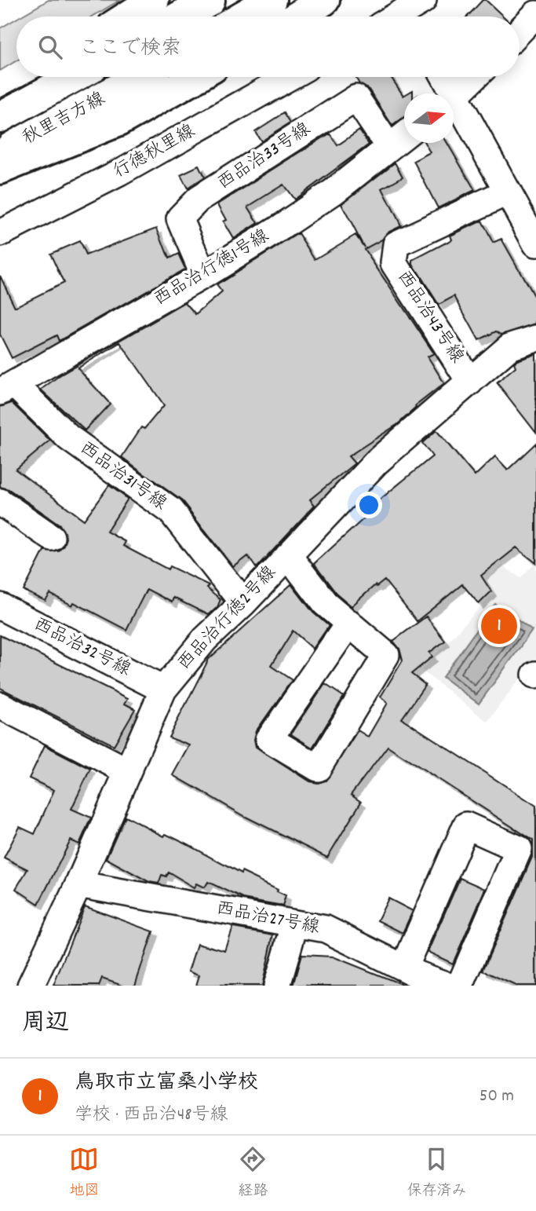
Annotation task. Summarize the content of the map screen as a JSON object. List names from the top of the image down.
{
  "streets": {
    "main road": ["秋里吉方線"],
    "street": [
      "行徳秋里線",
      "西品治33号線",
      "西品治行徳1号線",
      "西品治43号線",
      "西品治31号線",
      "西品治行徳2号線",
      "西品治32号線",
      "西品治27号線"
    ]
  },
  "crossings": [
    ["西品治33号線", "西品治行徳1号線"],
    ["西品治行徳1号線", "西品治31号線"],
    ["西品治43号線", "西品治行徳2号線"],
    ["西品治31号線", "西品治行徳2号線"],
    ["西品治行徳2号線", "西品治32号線"],
    ["西品治行徳2号線", "西品治27号線"]
  ],
  "north": "right",
  "page": {
    "search": "ここで検索",
    "pins": "1",
    "heading": "周辺",
    "list": [
      {
        "mark": "1",
        "name": "鳥取市立富桑小学校",
        "note": "学校 · 西品治48号線",
        "value": "50 m"
      }
    ],
    "nav": ["地図", "経路", "保存済み"]
  }
}
